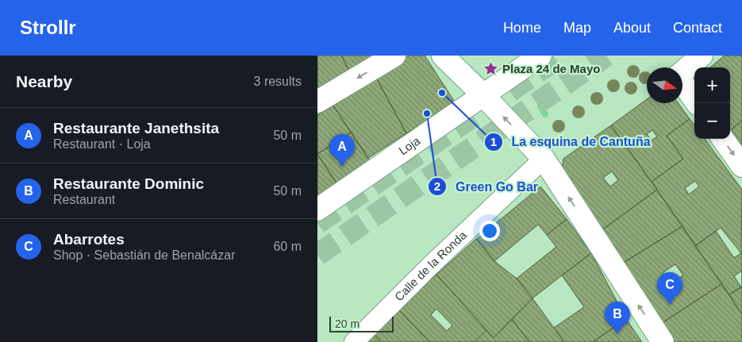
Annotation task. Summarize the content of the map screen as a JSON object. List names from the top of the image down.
{
  "streets": {
    "street": ["Loja", "Calle de la Ronda"]
  },
  "places": {
    "place": ["Plaza 24 de Mayo"],
    "other": ["La esquina de Cantuña", "Green Go Bar"]
  },
  "scale_bar": "20 m",
  "north": "right",
  "page": {
    "header": "Strollr",
    "nav": [
      "Home",
      "Map",
      "About",
      "Contact"
    ],
    "heading": ["Nearby", "3 results"],
    "map_buttons": ["+", "−"],
    "list": [
      {
        "mark": "A",
        "name": "Restaurante Janethsita",
        "note": "Restaurant · Loja",
        "value": "50 m"
      },
      {
        "mark": "B",
        "name": "Restaurante Dominic",
        "note": "Restaurant",
        "value": "50 m"
      },
      {
        "mark": "C",
        "name": "Abarrotes",
        "note": "Shop · Sebastián de Benalcázar",
        "value": "60 m"
      }
    ],
    "pins": ["A", "C", "B"],
    "scale": "20 m"
  }
}
